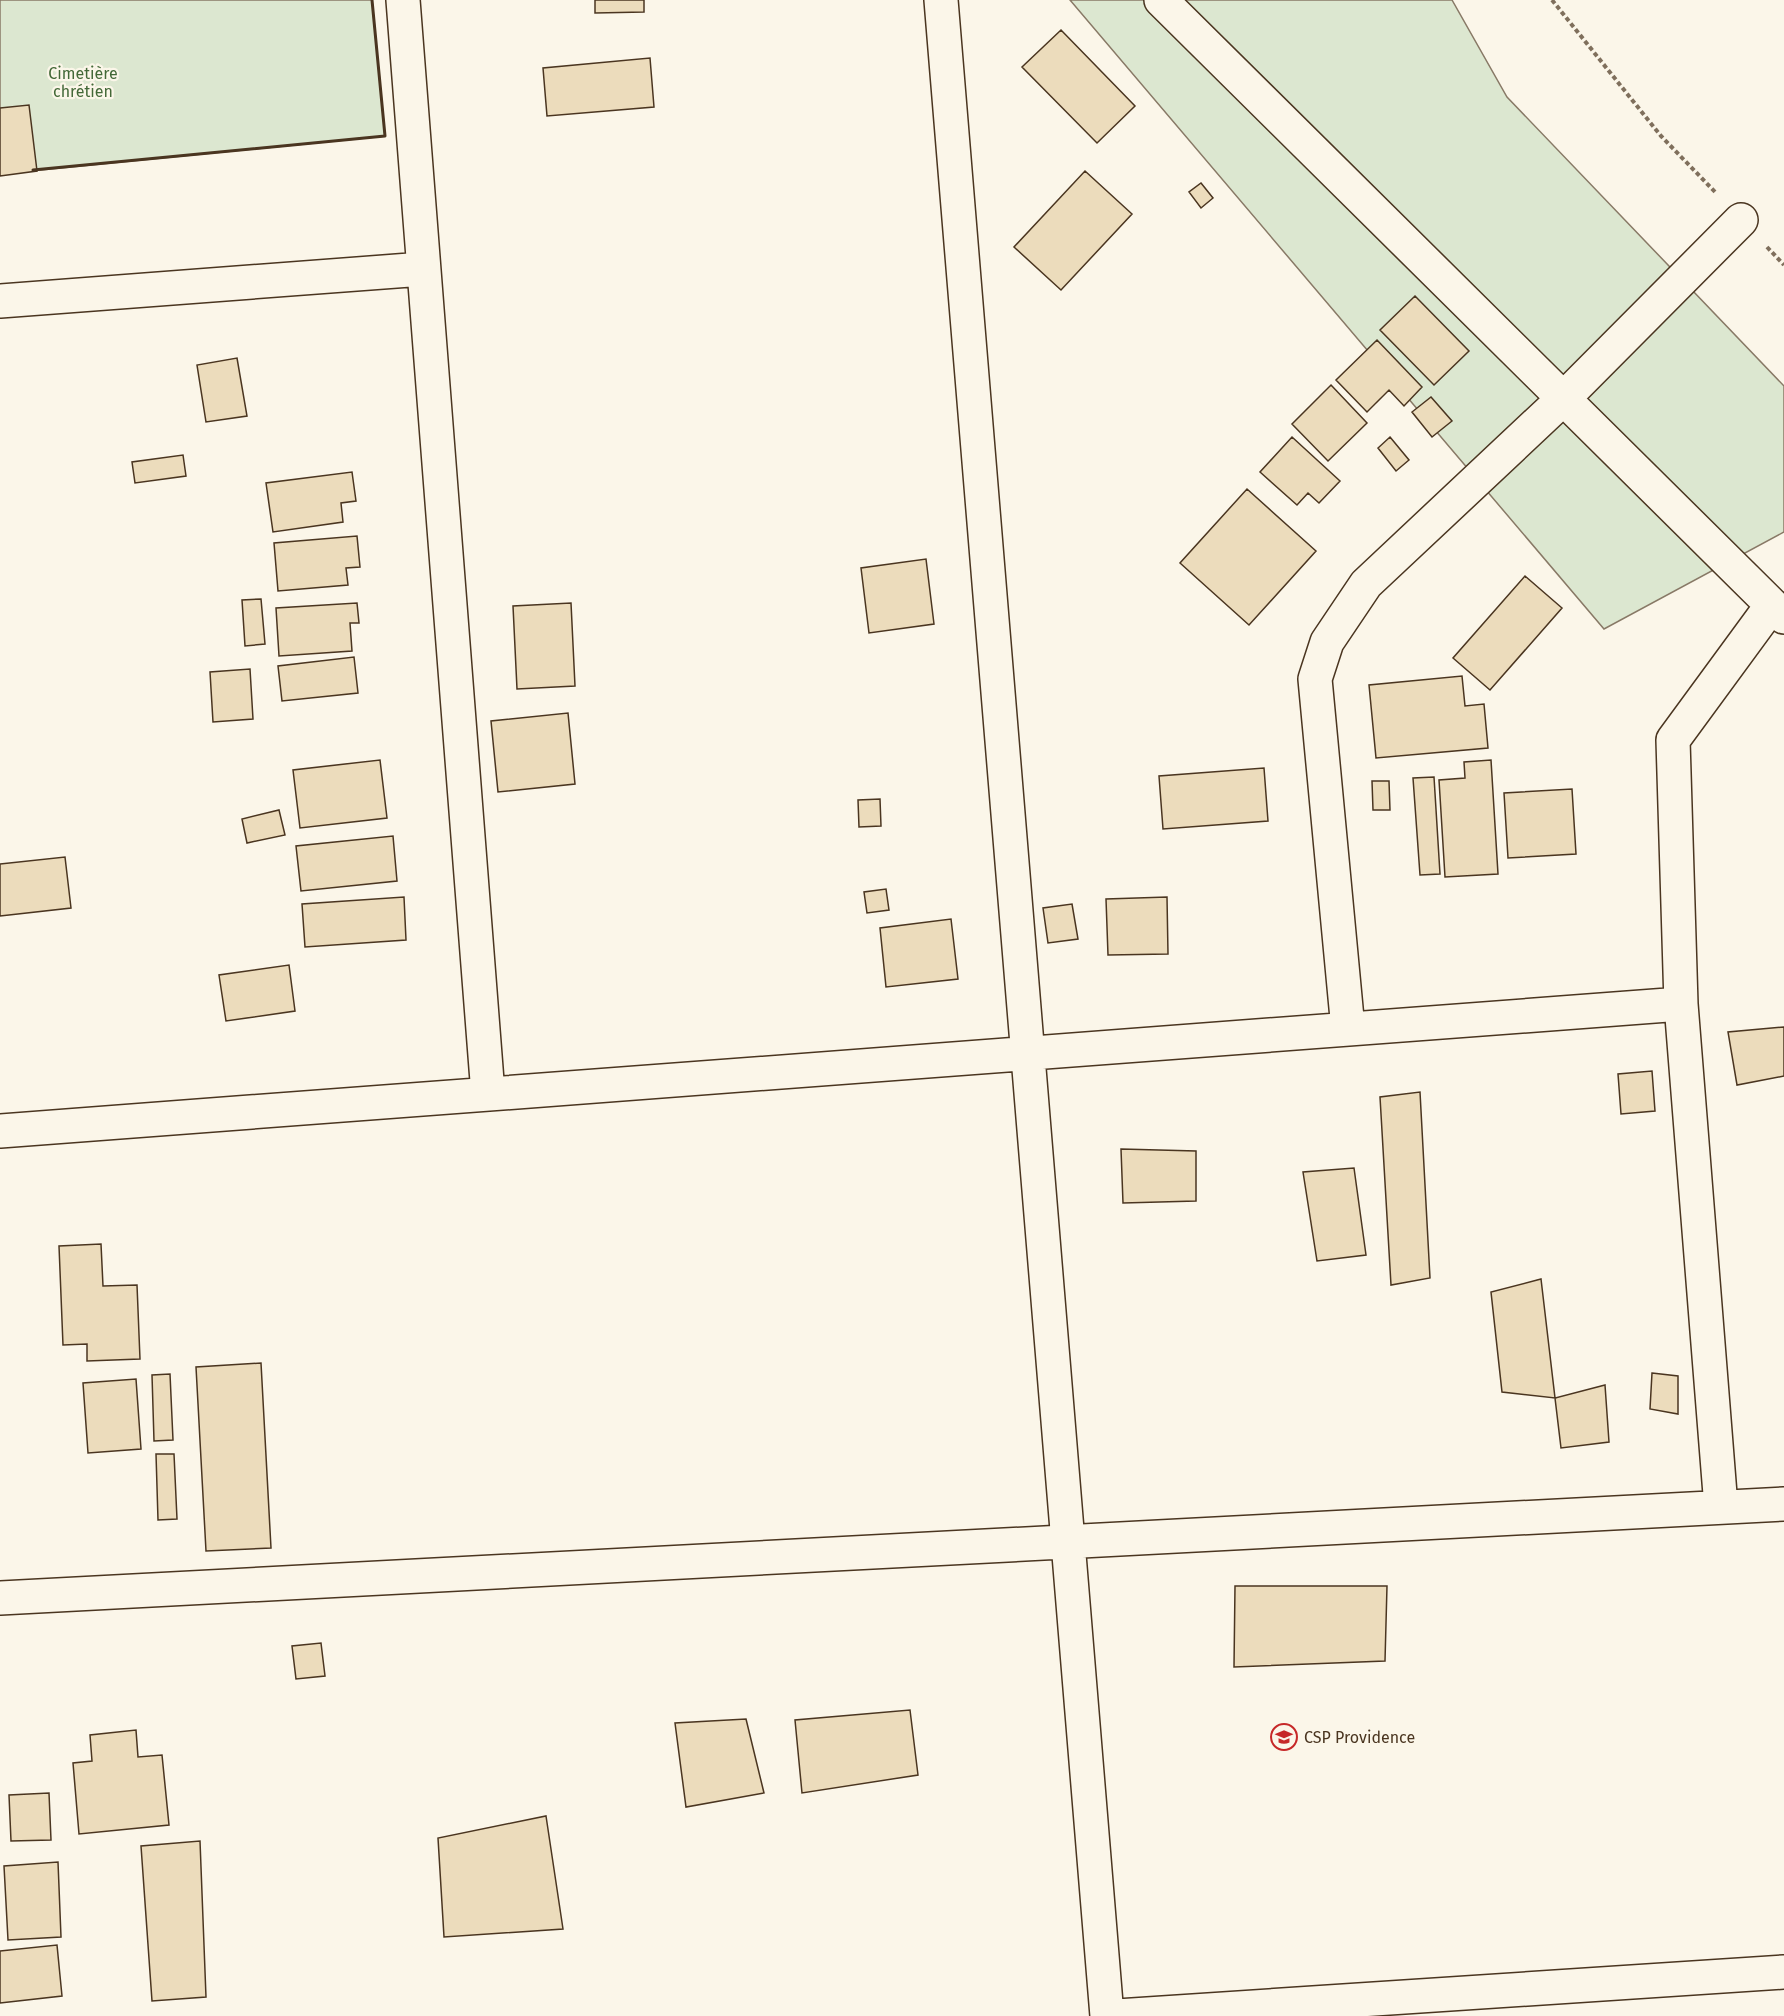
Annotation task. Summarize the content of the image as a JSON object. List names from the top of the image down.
{
  "parks": ["Cimetière chrétien"],
  "places": {
    "school or university": ["CSP Providence"]
  }
}
